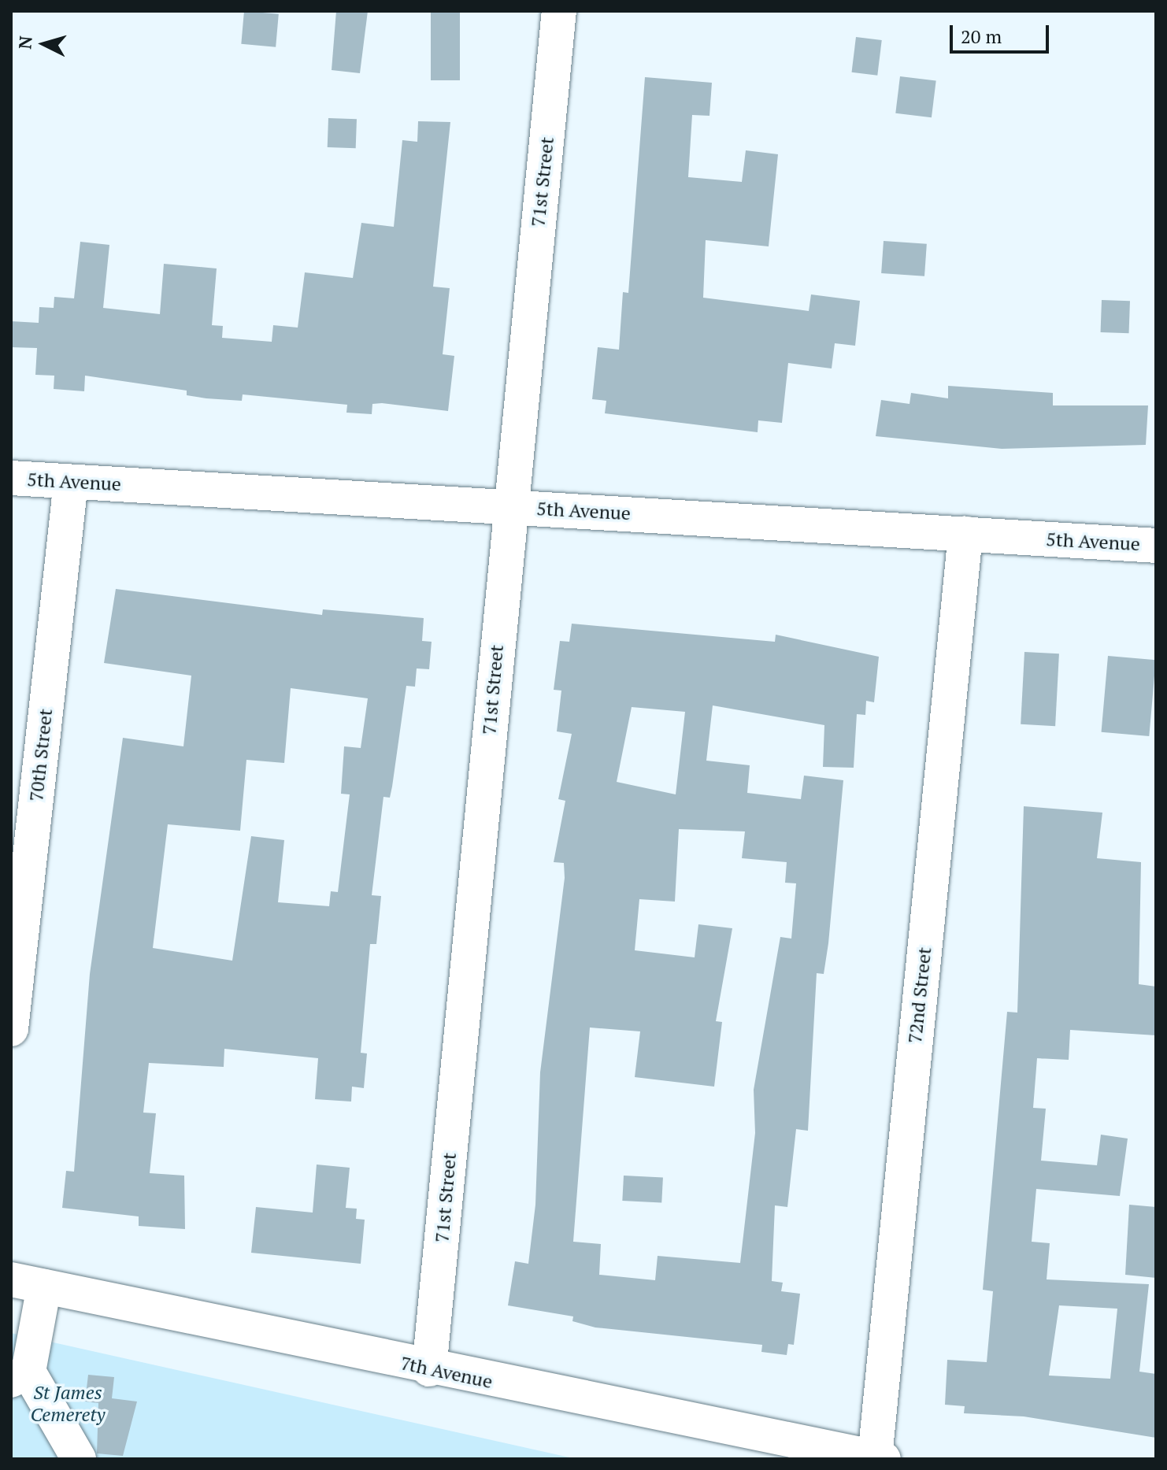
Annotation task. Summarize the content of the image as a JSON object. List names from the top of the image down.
{
  "streets": {
    "street": [
      "71st Street",
      "5th Avenue",
      "70th Street",
      "72nd Street",
      "7th Avenue"
    ]
  },
  "crossings": [
    ["71st Street", "5th Avenue"],
    ["71st Street", "7th Avenue"],
    ["5th Avenue", "70th Street"],
    ["5th Avenue", "72nd Street"],
    ["72nd Street", "7th Avenue"]
  ],
  "parks": ["St James Cemerety"],
  "scale_bar": "20 m",
  "north": "left"
}
